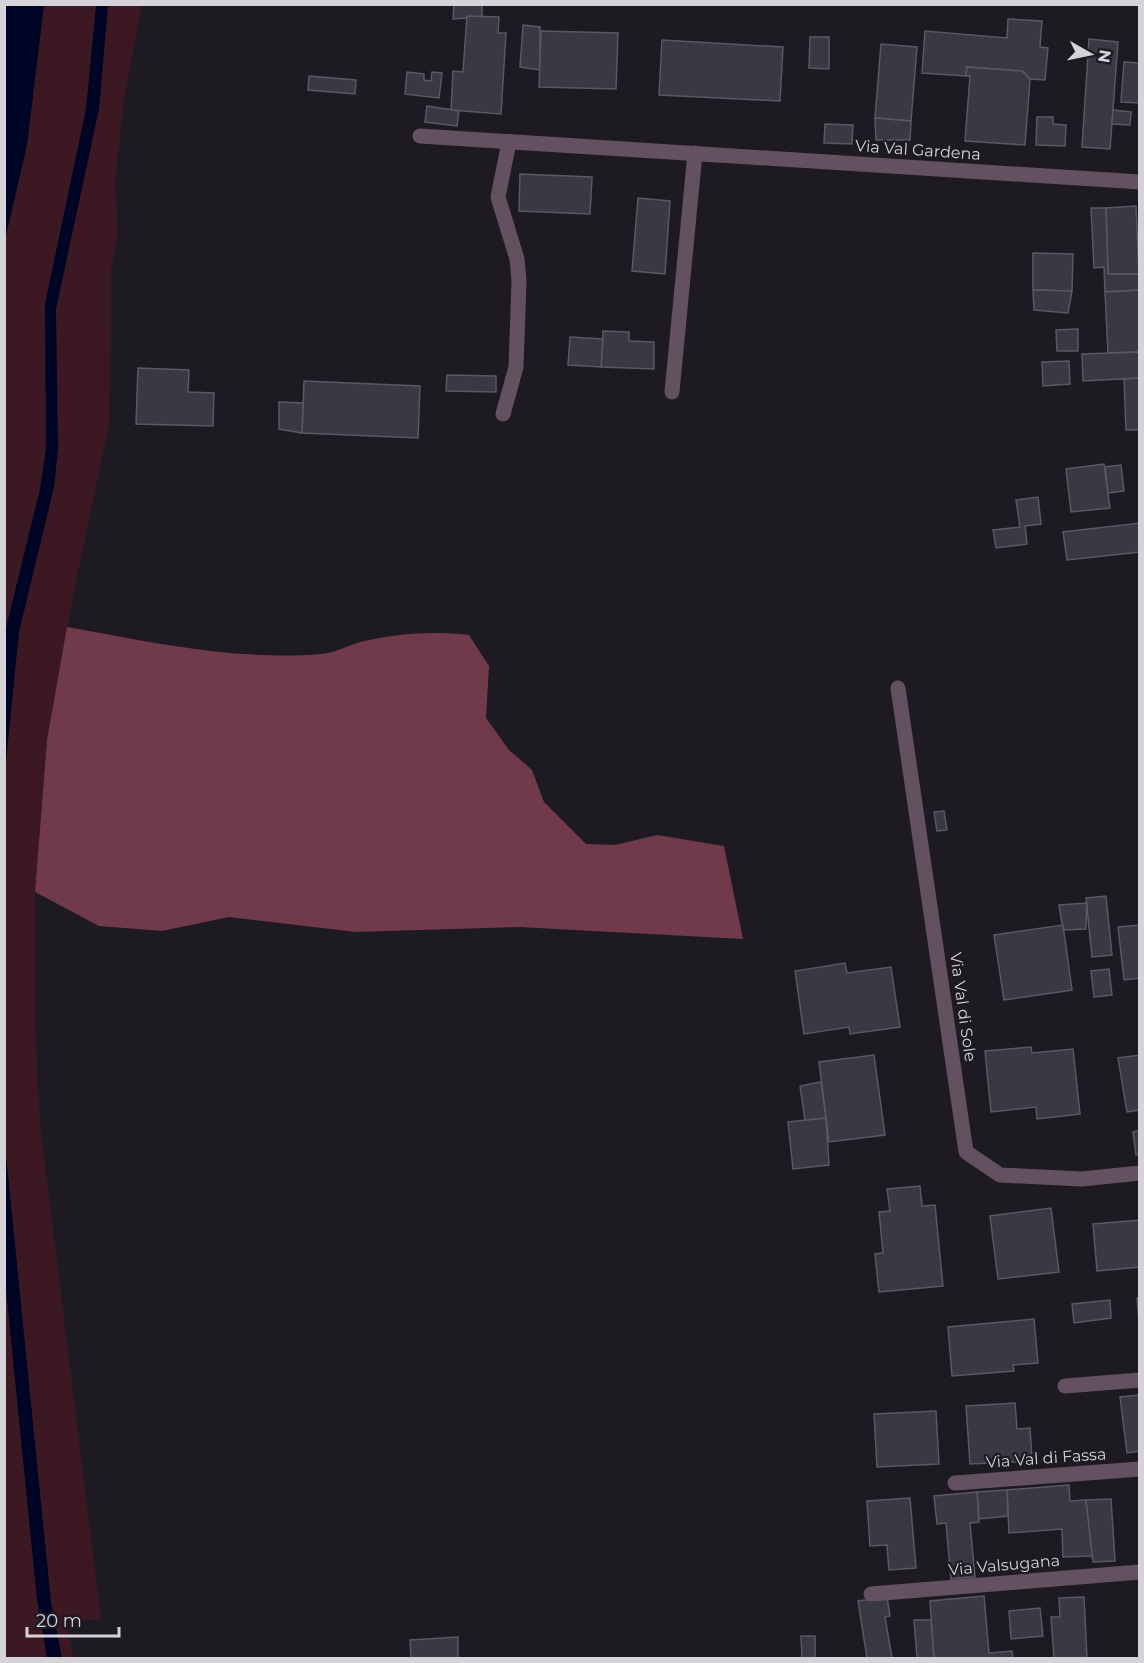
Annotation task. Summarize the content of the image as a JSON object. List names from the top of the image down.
{
  "streets": {
    "street": [
      "Via Val Gardena",
      "Via Val di Sole",
      "Via Val di Fassa",
      "Via Valsugana"
    ]
  },
  "scale_bar": "20 m",
  "north": "right"
}
